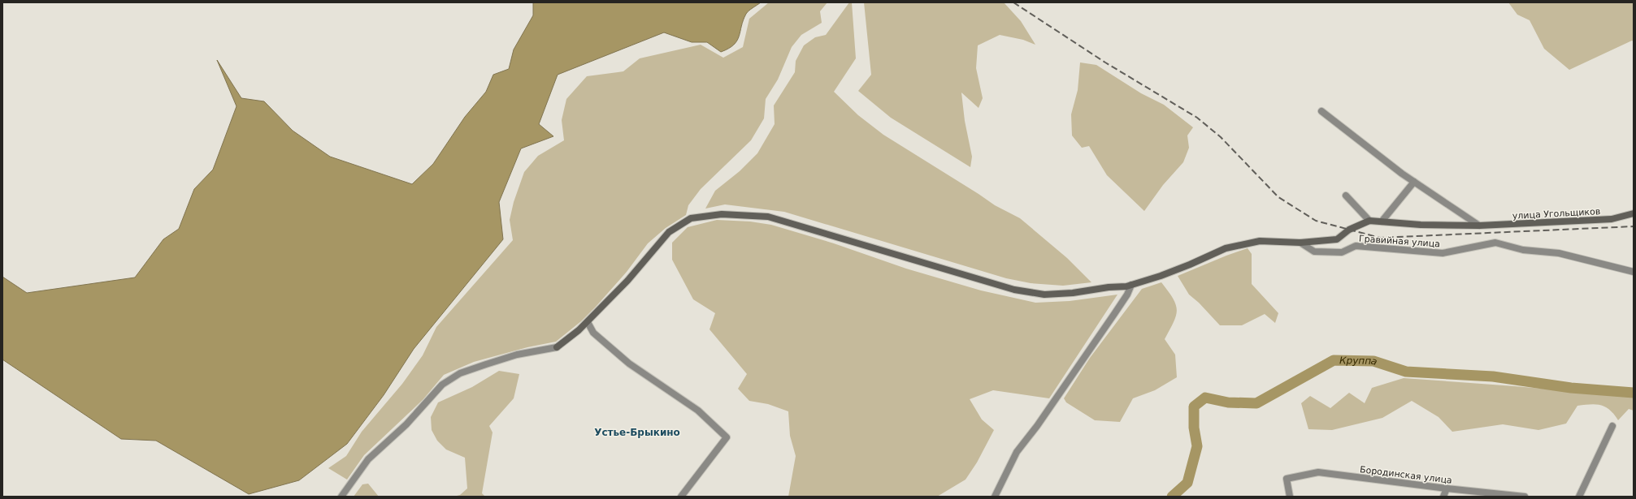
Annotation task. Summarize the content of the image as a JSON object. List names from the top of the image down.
{
  "streets": {
    "street": ["улица Угольщиков", "Гравийная улица", "Бородинская улица"]
  },
  "districts": ["Устье-Брыкино"],
  "water": ["Круппа"]
}
